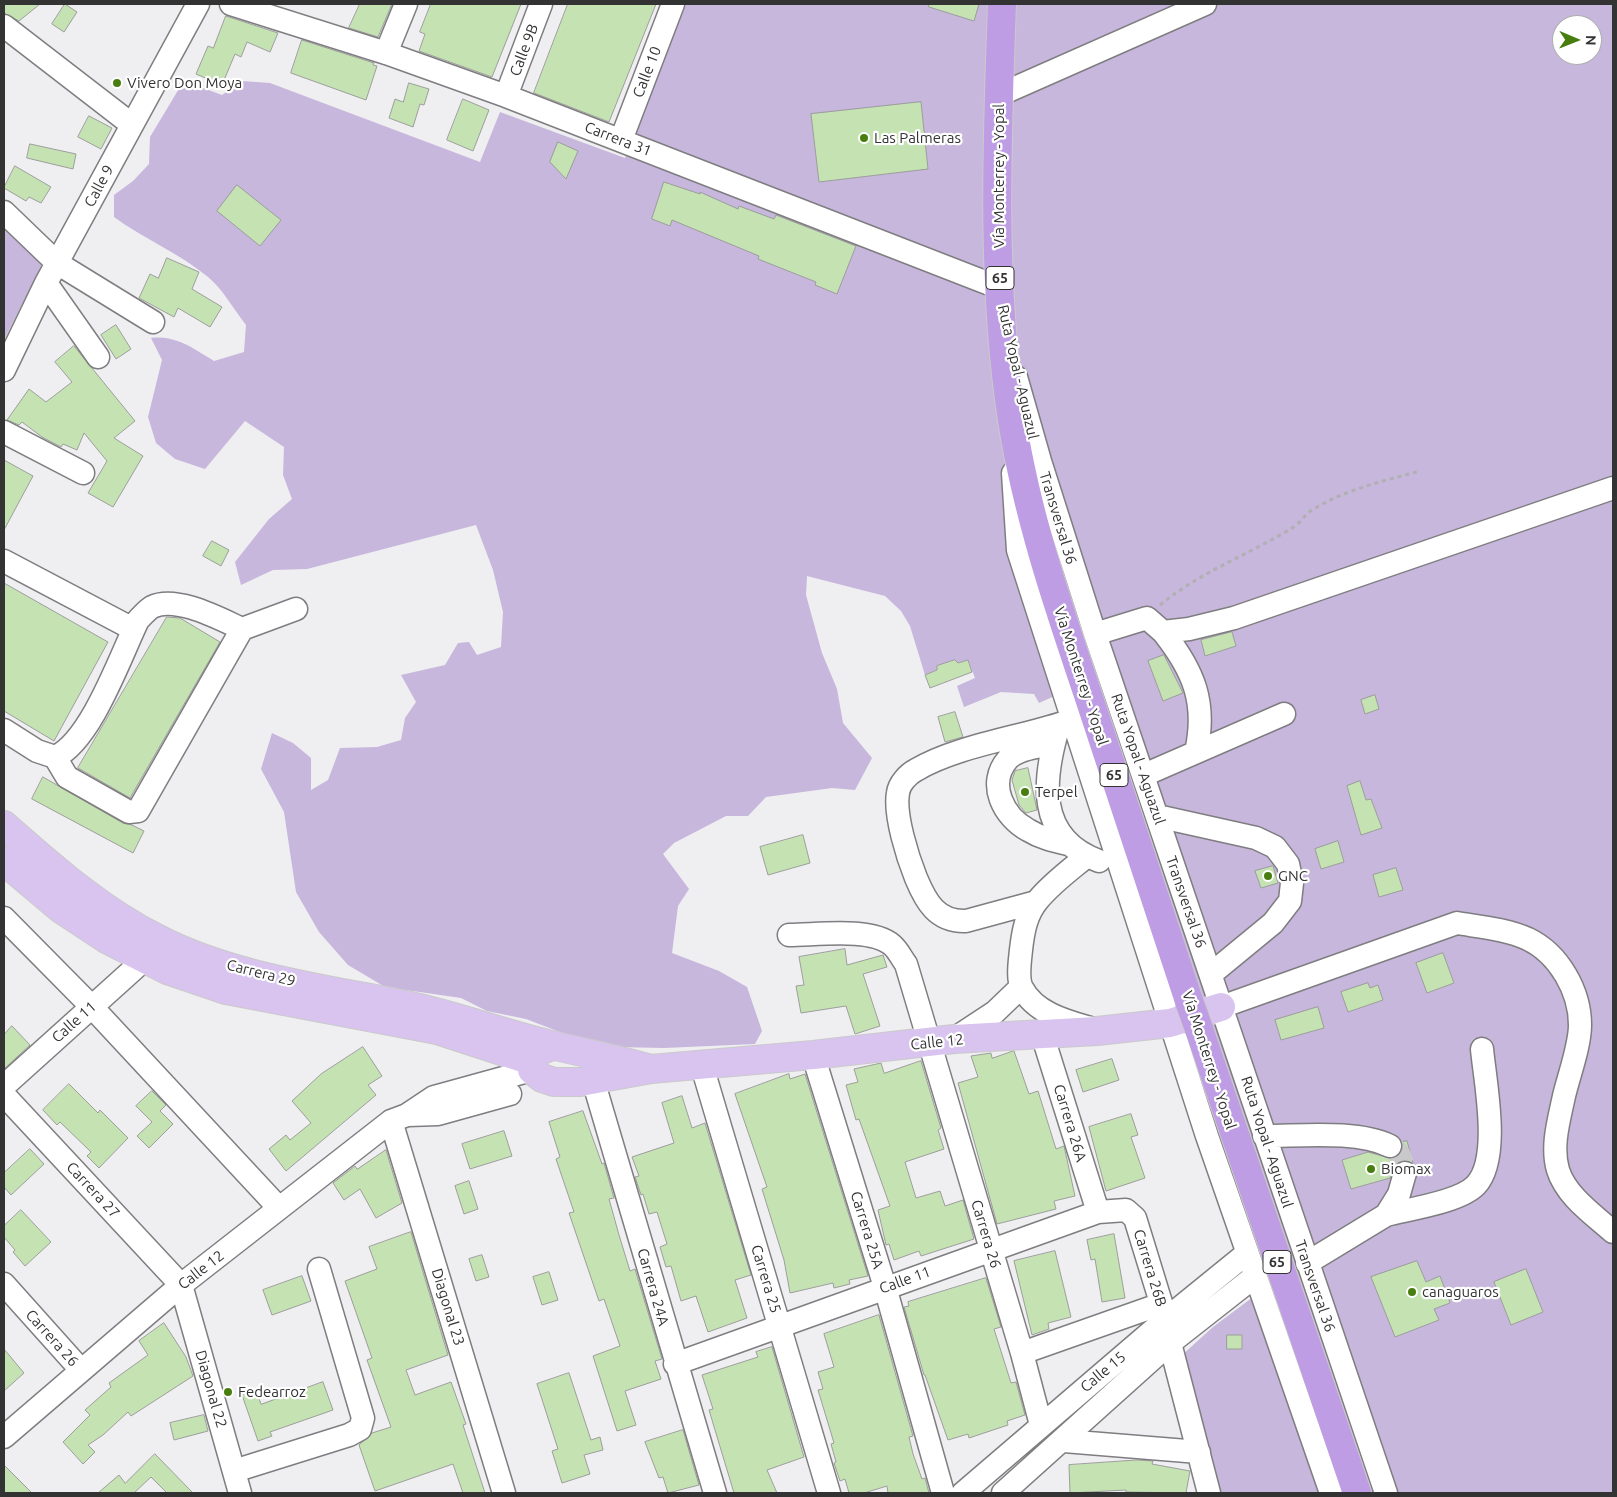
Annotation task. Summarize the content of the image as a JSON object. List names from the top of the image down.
{
  "streets": {
    "highway": ["Vía Monterrey - Yopal", "65"],
    "main road": ["Carrera 29", "Calle 12"],
    "street": [
      "Calle 9B",
      "Calle 10",
      "Carrera 31",
      "Ruta Yopal - Aguazul",
      "Transversal 36",
      "Calle 11",
      "Carrera 26A",
      "Carrera 27",
      "Carrera 25A",
      "Carrera 26",
      "Carrera 26B",
      "Carrera 25",
      "Carrera 24A",
      "Diagonal 23",
      "Calle 15",
      "Diagonal 22"
    ]
  },
  "crossings": [
    ["Calle 9B", "Carrera 31"],
    ["Calle 10", "Carrera 31"],
    ["Carrera 31", "Vía Monterrey - Yopal"],
    ["Carrera 31", "Ruta Yopal - Aguazul"],
    ["Vía Monterrey - Yopal", "Ruta Yopal - Aguazul"],
    ["Vía Monterrey - Yopal", "Transversal 36"],
    ["Ruta Yopal - Aguazul", "Transversal 36"],
    ["Ruta Yopal - Aguazul", "Calle 12"],
    ["Transversal 36", "Calle 12"],
    ["Transversal 36", "Calle 15"],
    ["Carrera 29", "Calle 11"],
    ["Carrera 29", "Calle 12"],
    ["Carrera 29", "Carrera 24A"],
    ["Calle 11", "Carrera 26A"],
    ["Calle 11", "Carrera 25A"],
    ["Calle 11", "Carrera 26"],
    ["Calle 11", "Carrera 26B"],
    ["Calle 11", "Carrera 25"],
    ["Calle 11", "Carrera 24A"],
    ["Calle 12", "Carrera 26A"],
    ["Calle 12", "Carrera 27"],
    ["Calle 12", "Carrera 25A"],
    ["Calle 12", "Carrera 26"],
    ["Calle 12", "Carrera 25"],
    ["Calle 12", "Diagonal 23"],
    ["Calle 12", "Diagonal 22"],
    ["Carrera 27", "Diagonal 22"],
    ["Carrera 26", "Calle 15"],
    ["Carrera 26B", "Calle 15"]
  ],
  "places": [
    "Vivero Don Moya",
    "Las Palmeras",
    "Terpel",
    "GNC",
    "Biomax",
    "canaguaros",
    "Fedearroz"
  ],
  "north": "right"
}
